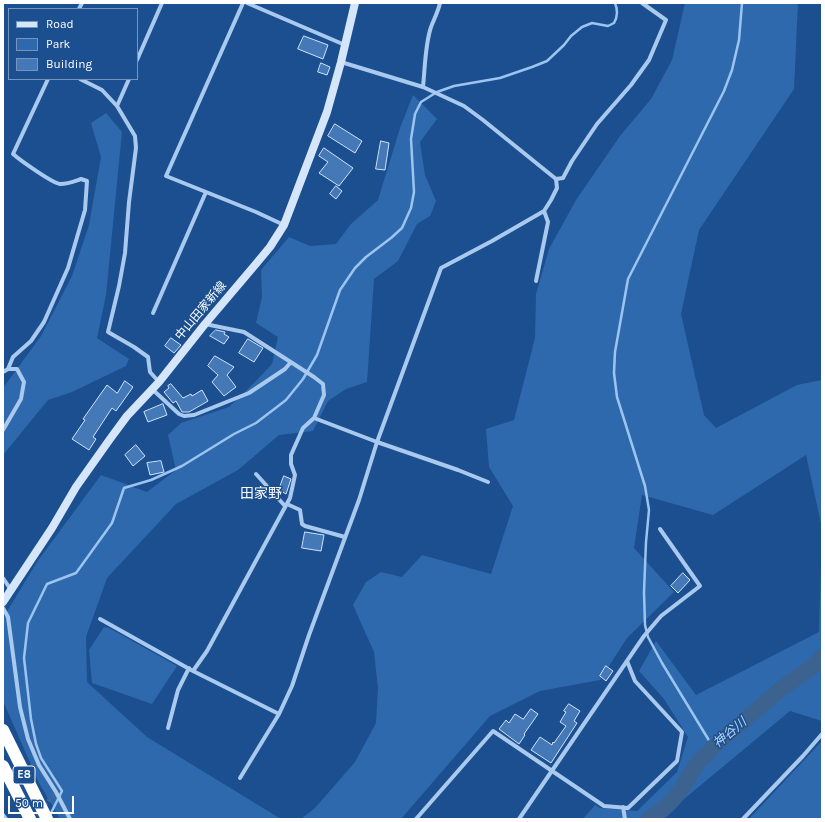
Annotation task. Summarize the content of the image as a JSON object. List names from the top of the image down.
{
  "streets": {
    "highway": ["E8"],
    "main road": ["中山田家新線"]
  },
  "districts": ["田家野"],
  "water": ["神谷川"],
  "legend": ["Road", "Park", "Building"],
  "scale_bar": "50 m"
}
